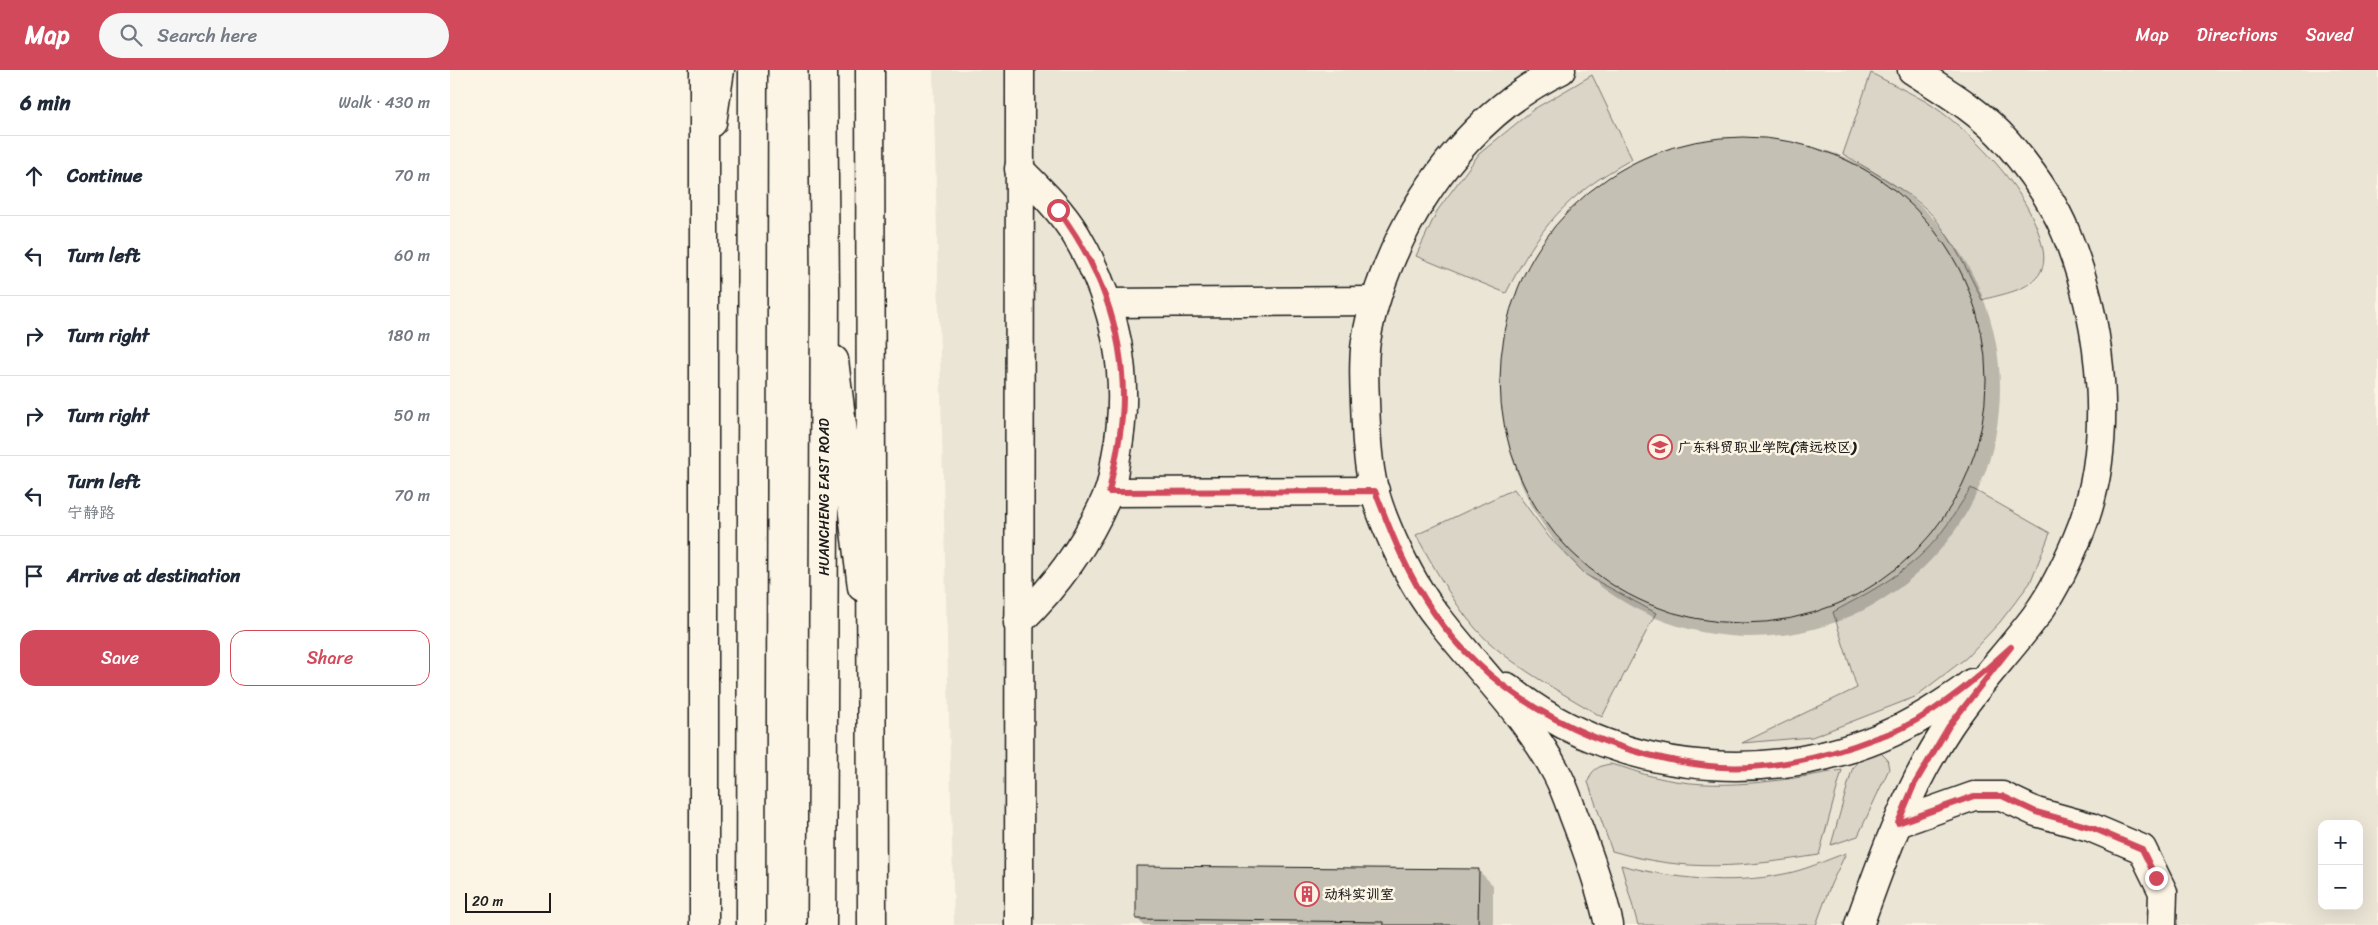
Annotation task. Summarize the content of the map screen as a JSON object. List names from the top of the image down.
{
  "streets": {
    "street": ["HUANCHENG EAST ROAD"]
  },
  "places": {
    "school or university": ["广东科贸职业学院(清远校区)"],
    "building": ["动科实训室"]
  },
  "scale_bar": "20 m",
  "page": {
    "header": "Map",
    "search": "Search here",
    "nav": ["Map", "Directions", "Saved"],
    "heading": ["6 min", "Walk · 430 m"],
    "list": [
      ["Continue", "70 m"],
      ["Turn left", "60 m"],
      ["Turn right", "180 m"],
      ["Turn right", "50 m"],
      ["Turn left", "宁静路", "70 m"],
      "Arrive at destination"
    ],
    "buttons": ["Save", "Share"],
    "map_buttons": ["+", "−"],
    "scale": "20 m"
  }
}
